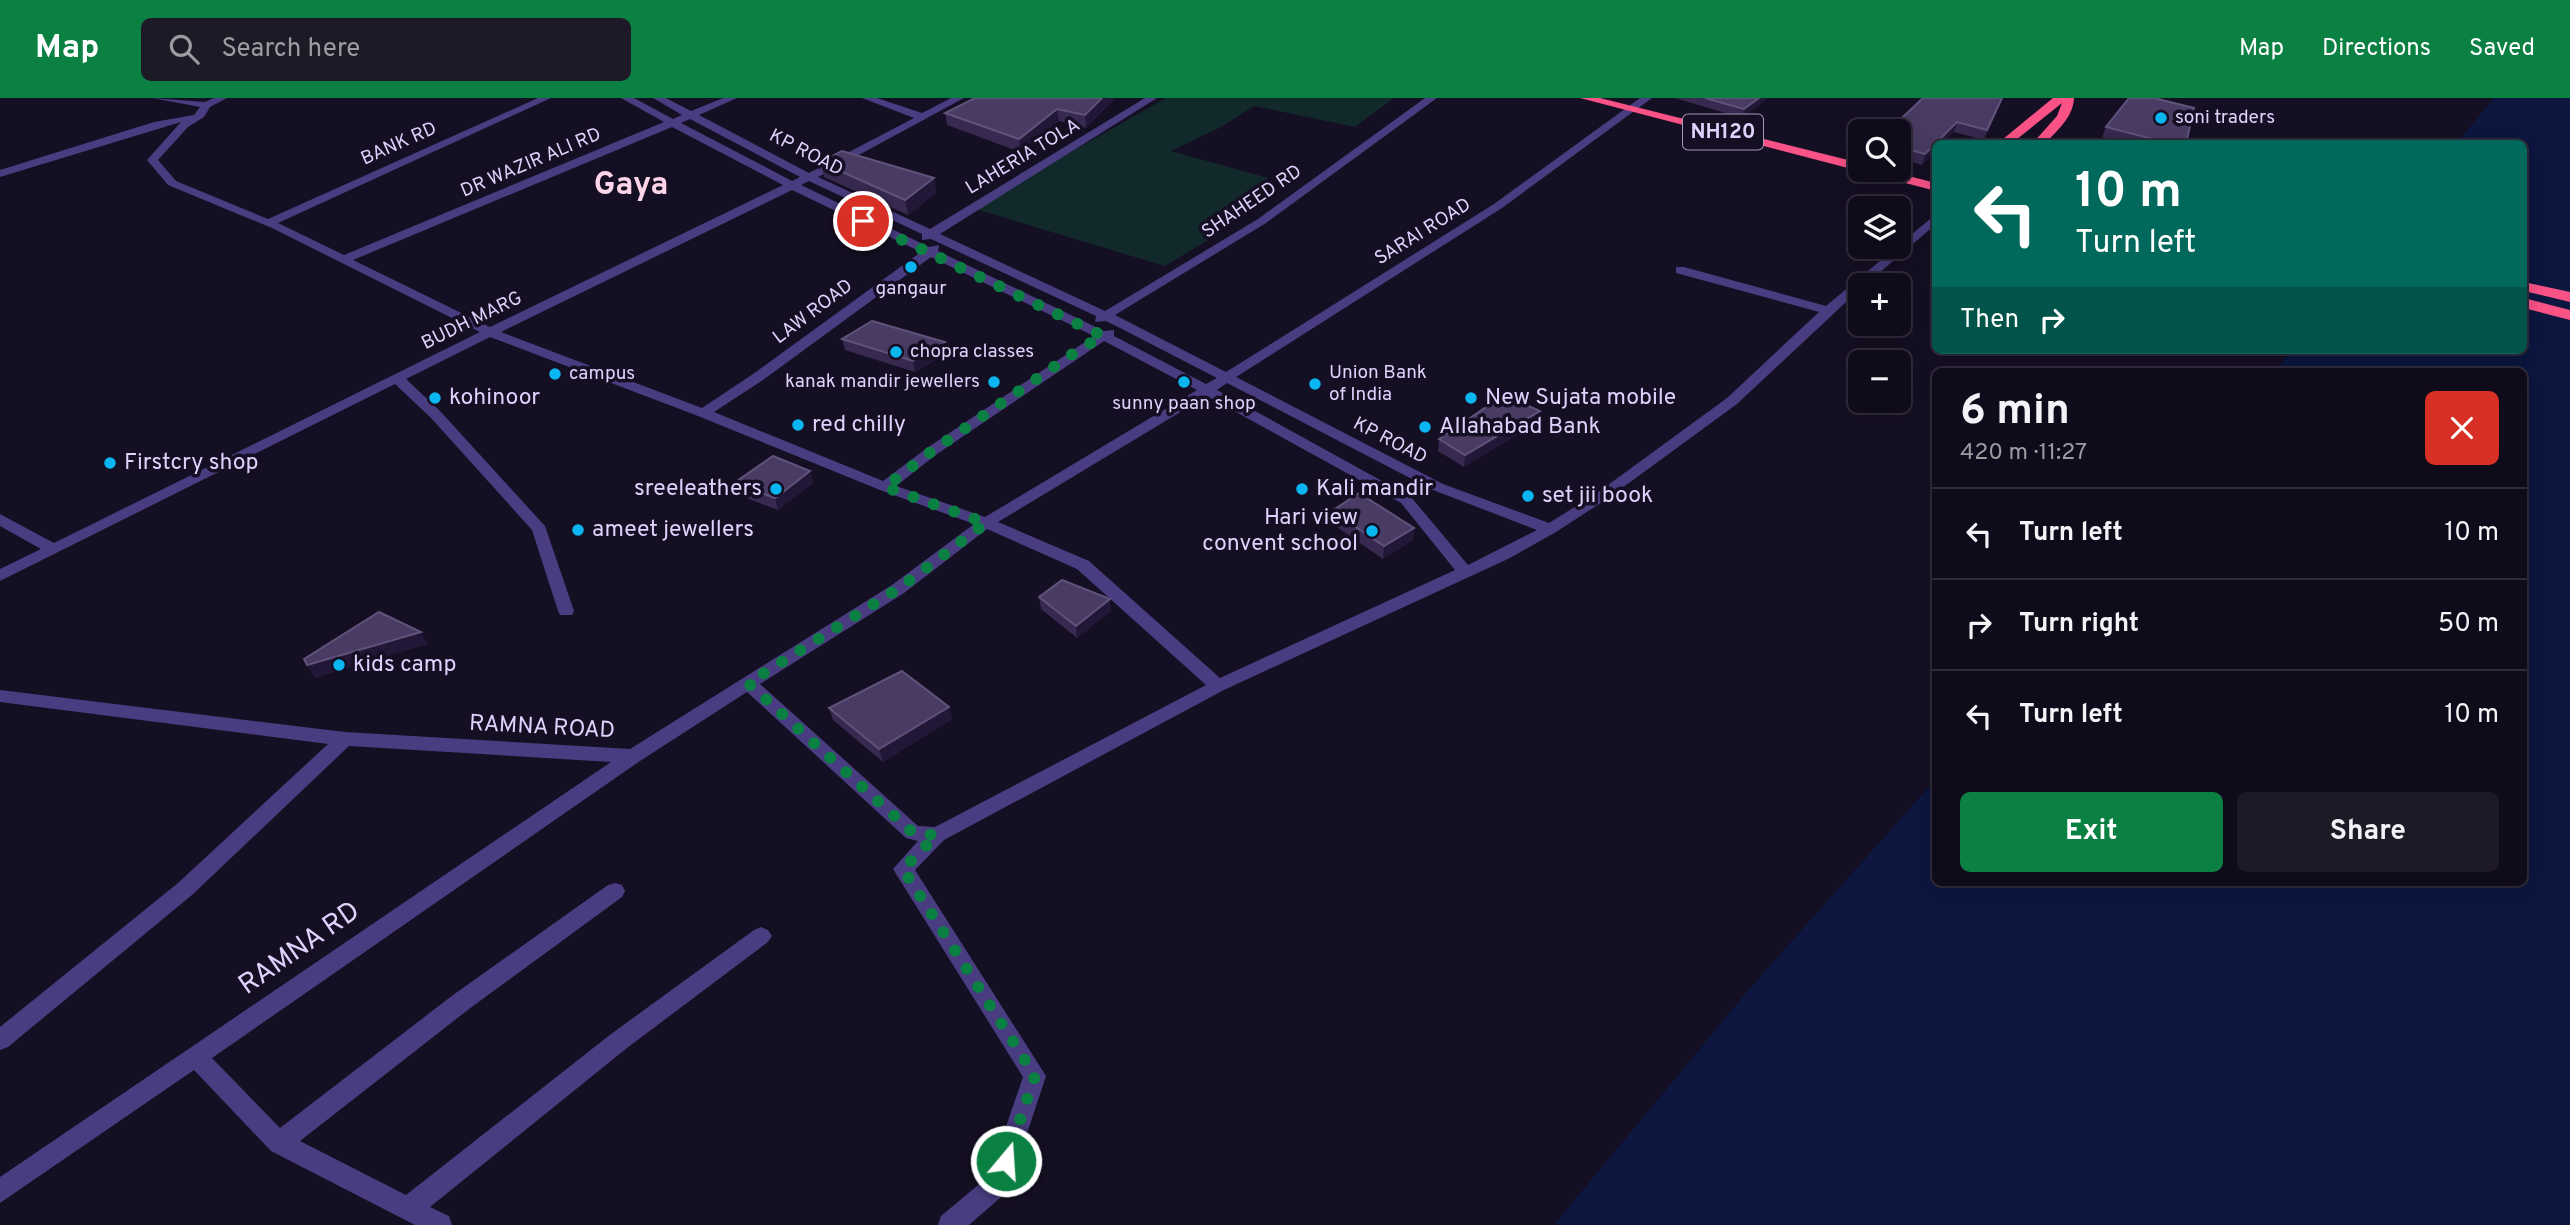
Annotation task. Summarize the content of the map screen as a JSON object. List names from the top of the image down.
{
  "streets": {
    "highway": ["NH120"],
    "street": [
      "BANK RD",
      "KP ROAD",
      "LAHERIA TOLA",
      "DR WAZIR ALI RD",
      "SHAHEED RD",
      "SARAI ROAD",
      "LAW ROAD",
      "BUDH MARG",
      "RAMNA ROAD",
      "RAMNA RD"
    ]
  },
  "crossings": [
    ["NH120", "SARAI ROAD"],
    ["KP ROAD", "LAHERIA TOLA"],
    ["KP ROAD", "DR WAZIR ALI RD"],
    ["KP ROAD", "SHAHEED RD"],
    ["KP ROAD", "SARAI ROAD"],
    ["KP ROAD", "LAW ROAD"],
    ["KP ROAD", "BUDH MARG"],
    ["KP ROAD", "RAMNA ROAD"],
    ["SARAI ROAD", "RAMNA ROAD"],
    ["RAMNA ROAD", "RAMNA RD"]
  ],
  "districts": ["Gaya"],
  "places": [
    "soni traders",
    "gangaur",
    "chopra classes",
    "campus",
    "kanak mandir jewellers",
    "sunny paan shop",
    "Union Bank of India",
    "kohinoor",
    "New Sujata mobile",
    "red chilly",
    "Allahabad Bank",
    "Firstcry shop",
    "sreeleathers",
    "Kali mandir",
    "set jii book",
    "ameet jewellers",
    "Hari view convent school",
    "kids camp"
  ],
  "page": {
    "header": "Map",
    "search": "Search here",
    "nav": ["Map", "Directions", "Saved"],
    "map_buttons": ["+", "−"],
    "turn": ["10 m", "Turn left"],
    "then": "Then",
    "heading": ["6 min", "420 m · 11:27"],
    "list": [
      {
        "name": "Turn left",
        "value": "10 m"
      },
      {
        "name": "Turn right",
        "value": "50 m"
      },
      {
        "name": "Turn left",
        "value": "10 m"
      }
    ],
    "buttons": ["Exit", "Share"]
  }
}
